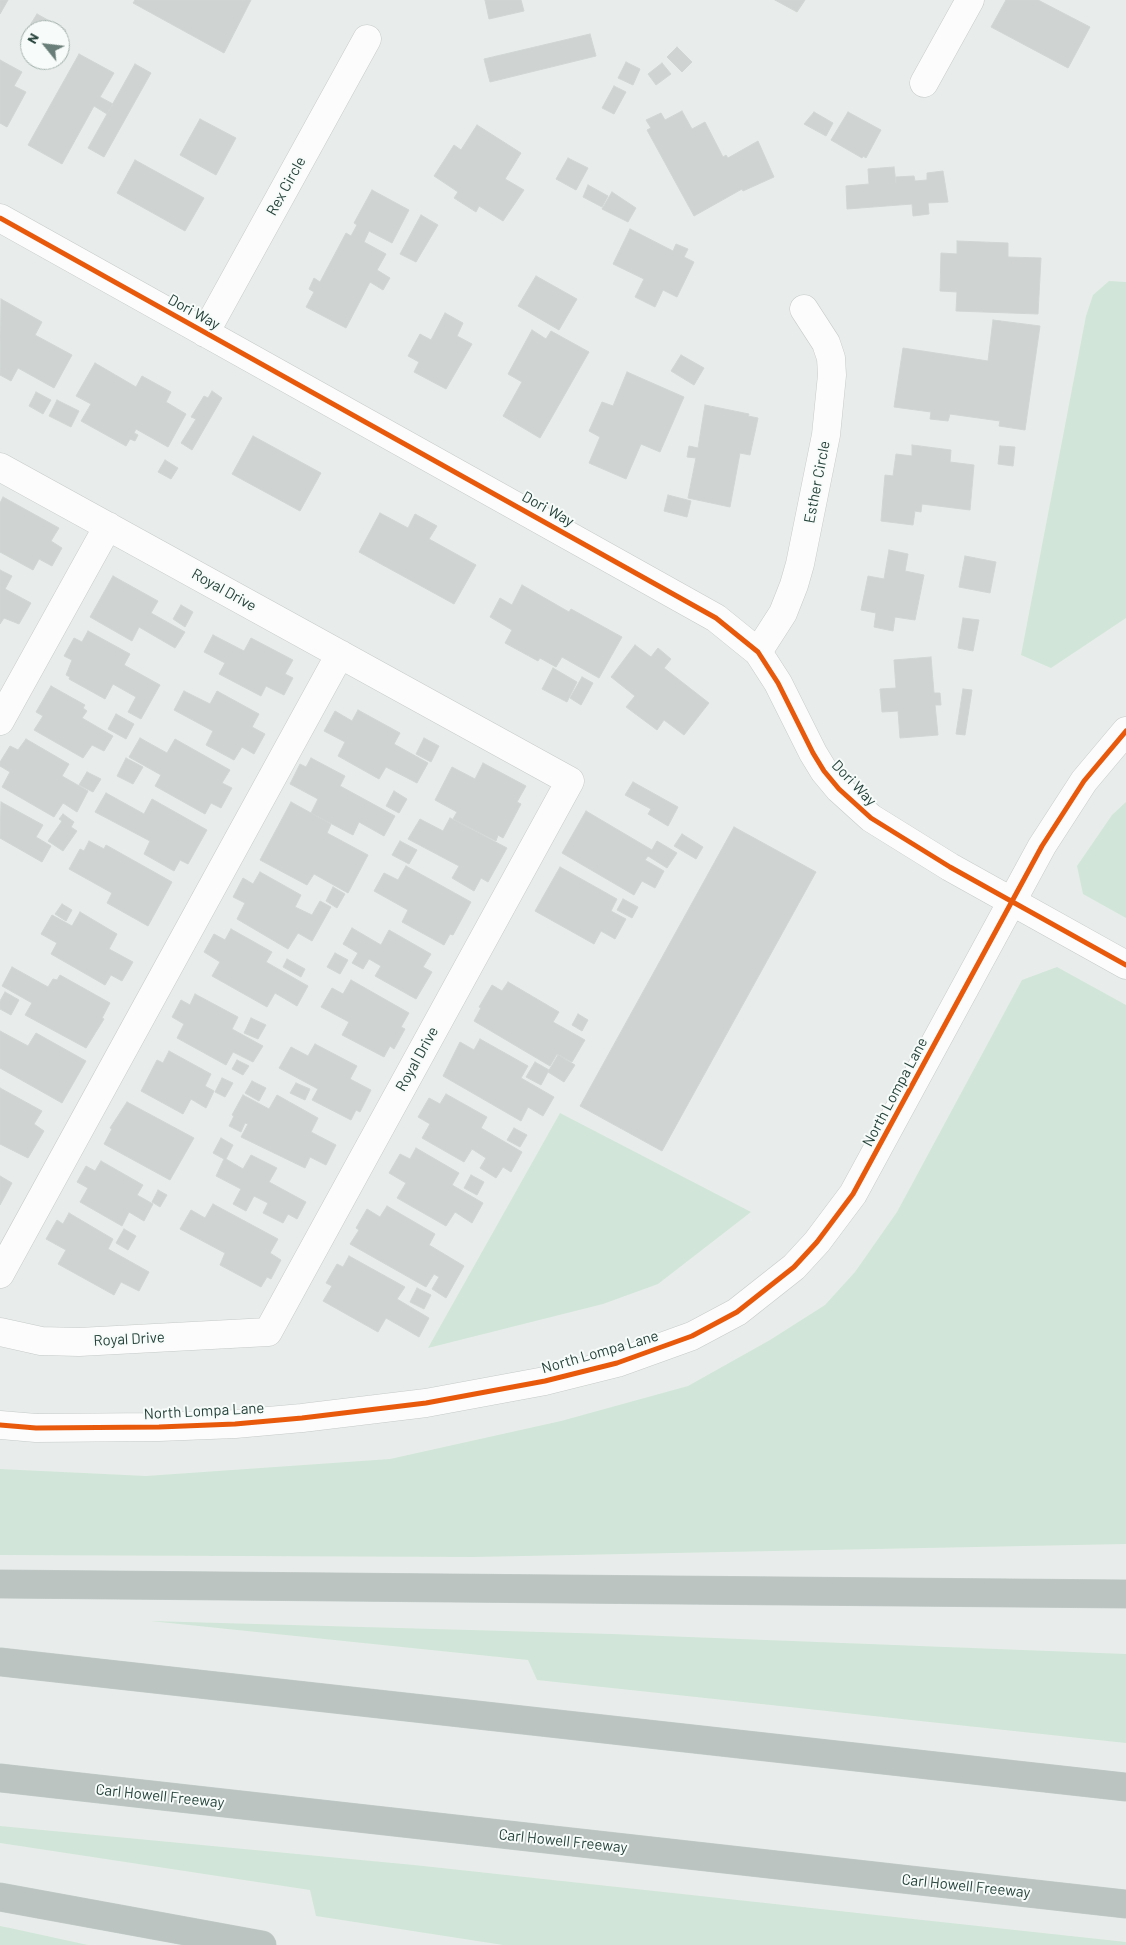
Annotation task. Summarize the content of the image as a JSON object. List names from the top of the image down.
{
  "streets": {
    "highway": ["Carl Howell Freeway"],
    "street": [
      "Rex Circle",
      "Dori Way",
      "Esther Circle",
      "Royal Drive",
      "North Lompa Lane"
    ]
  },
  "crossings": [
    ["Rex Circle", "Dori Way"],
    ["Dori Way", "Esther Circle"],
    ["Dori Way", "North Lompa Lane"]
  ],
  "north": "top left"
}
